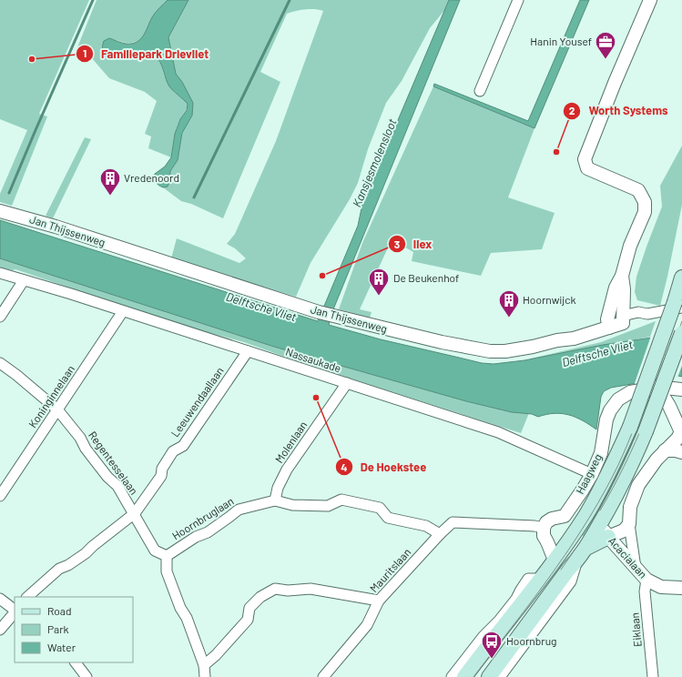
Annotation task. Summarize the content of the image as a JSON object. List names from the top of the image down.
{
  "streets": {
    "main road": ["Haagweg"],
    "street": [
      "Jan Thijssenweg",
      "Nassaukade",
      "Koninginnelaan",
      "Leeuwendaallaan",
      "Molenlaan",
      "Regentesselaan",
      "Hoornbruglaan",
      "Acacialaan",
      "Mauritslaan",
      "Eiklaan"
    ]
  },
  "crossings": [
    ["Nassaukade", "Koninginnelaan"],
    ["Nassaukade", "Leeuwendaallaan"],
    ["Nassaukade", "Molenlaan"],
    ["Nassaukade", "Haagweg"],
    ["Koninginnelaan", "Regentesselaan"],
    ["Leeuwendaallaan", "Regentesselaan"],
    ["Molenlaan", "Hoornbruglaan"],
    ["Regentesselaan", "Hoornbruglaan"],
    ["Hoornbruglaan", "Mauritslaan"],
    ["Acacialaan", "Eiklaan"]
  ],
  "water": ["Kansjesmolensloot", "Delftsche Vliet"],
  "places": {
    "other": [
      "Familiepark Drievliet",
      "Worth Systems",
      "Ilex",
      "De Hoekstee"
    ],
    "office": ["Hanin Yousef"],
    "building": ["Vredenoord", "De Beukenhof", "Hoornwijck"],
    "bus stop": ["Hoornbrug"]
  },
  "legend": ["Road", "Park", "Water"]
}
